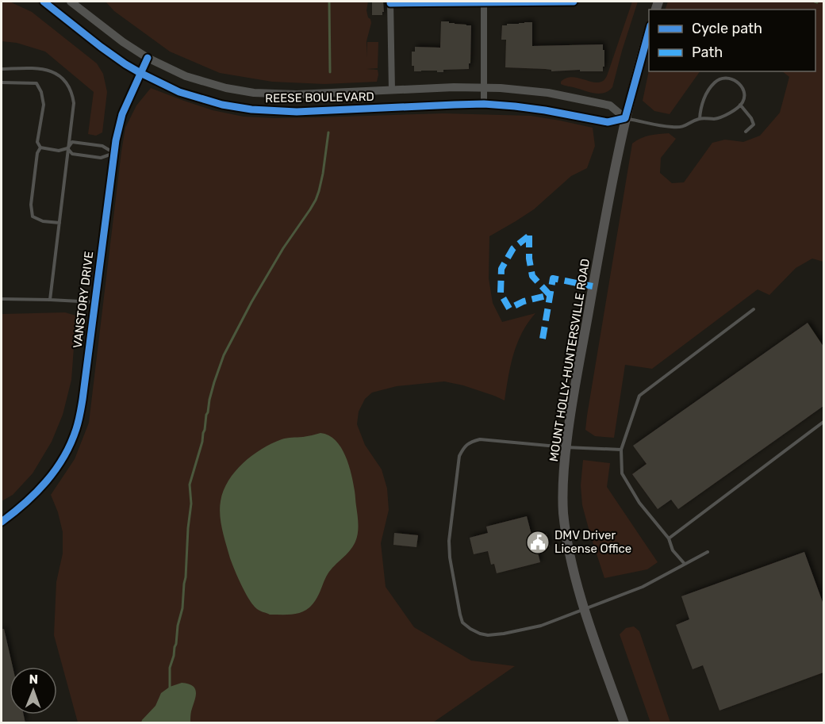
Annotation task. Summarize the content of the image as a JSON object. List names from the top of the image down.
{
  "streets": {
    "main road": ["MOUNT HOLLY-HUNTERSVILLE ROAD"],
    "street": ["REESE BOULEVARD", "VANSTORY DRIVE"]
  },
  "crossings": [
    ["REESE BOULEVARD", "VANSTORY DRIVE"],
    ["REESE BOULEVARD", "MOUNT HOLLY-HUNTERSVILLE ROAD"]
  ],
  "places": {
    "public building": ["DMV Driver License Office"]
  },
  "legend": ["Cycle path", "Path"],
  "north": "top"
}
